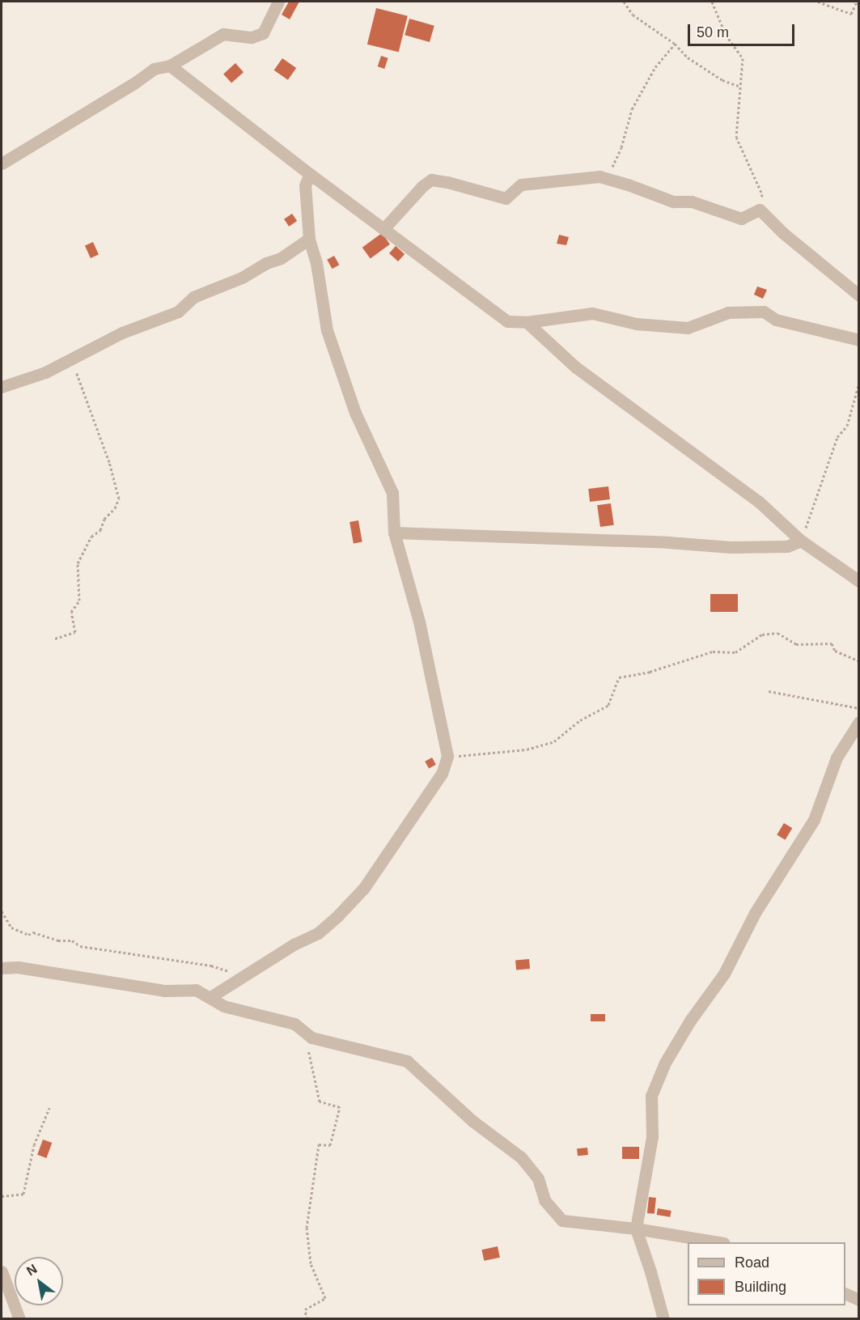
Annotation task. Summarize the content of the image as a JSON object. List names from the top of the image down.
{
  "legend": ["Road", "Building"],
  "scale_bar": "50 m",
  "north": "top left"
}
